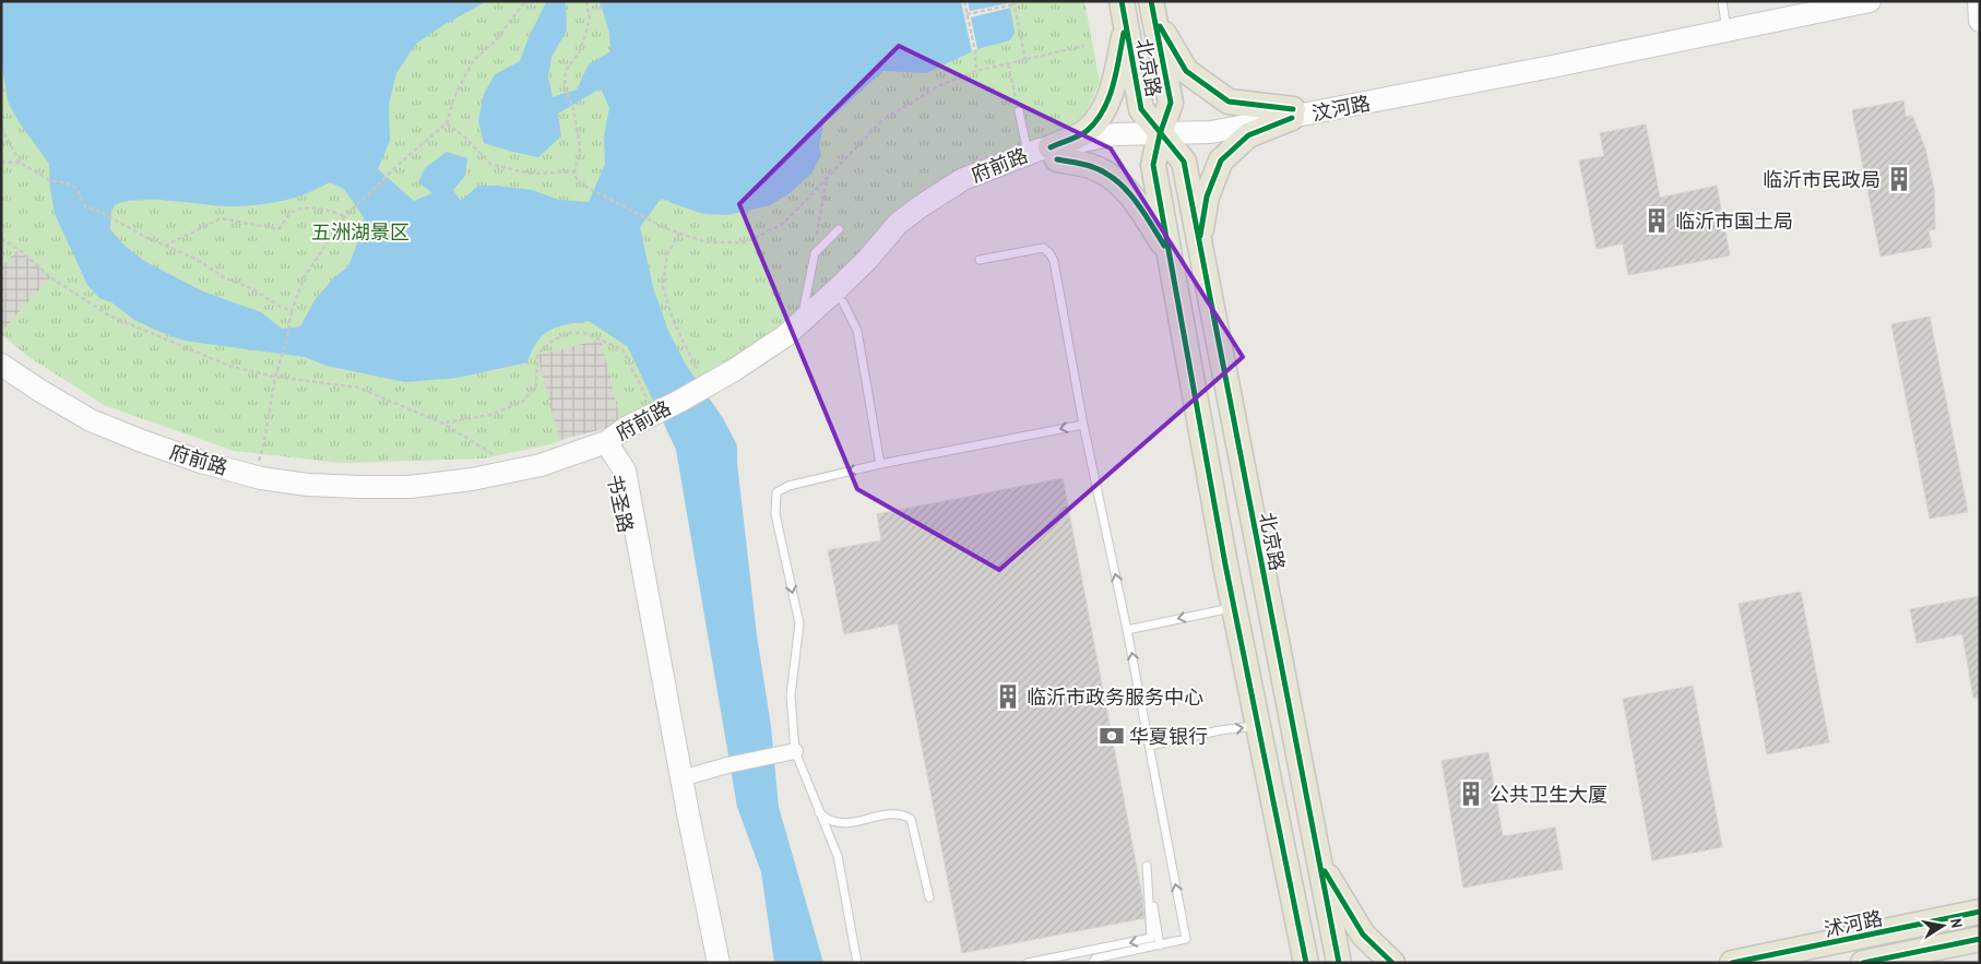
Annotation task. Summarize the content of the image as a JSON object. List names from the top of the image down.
{
  "streets": {
    "main road": ["北京路", "沭河路"],
    "street": ["汶河路", "府前路", "书圣路"]
  },
  "crossings": [
    ["北京路", "汶河路"],
    ["北京路", "府前路"],
    ["汶河路", "府前路"],
    ["府前路", "书圣路"]
  ],
  "parks": ["五洲湖景区"],
  "places": {
    "building": [
      "临沂市民政局",
      "临沂市国土局",
      "临沂市政务服务中心",
      "公共卫生大厦"
    ],
    "bank": ["华夏银行"]
  },
  "north": "right"
}
